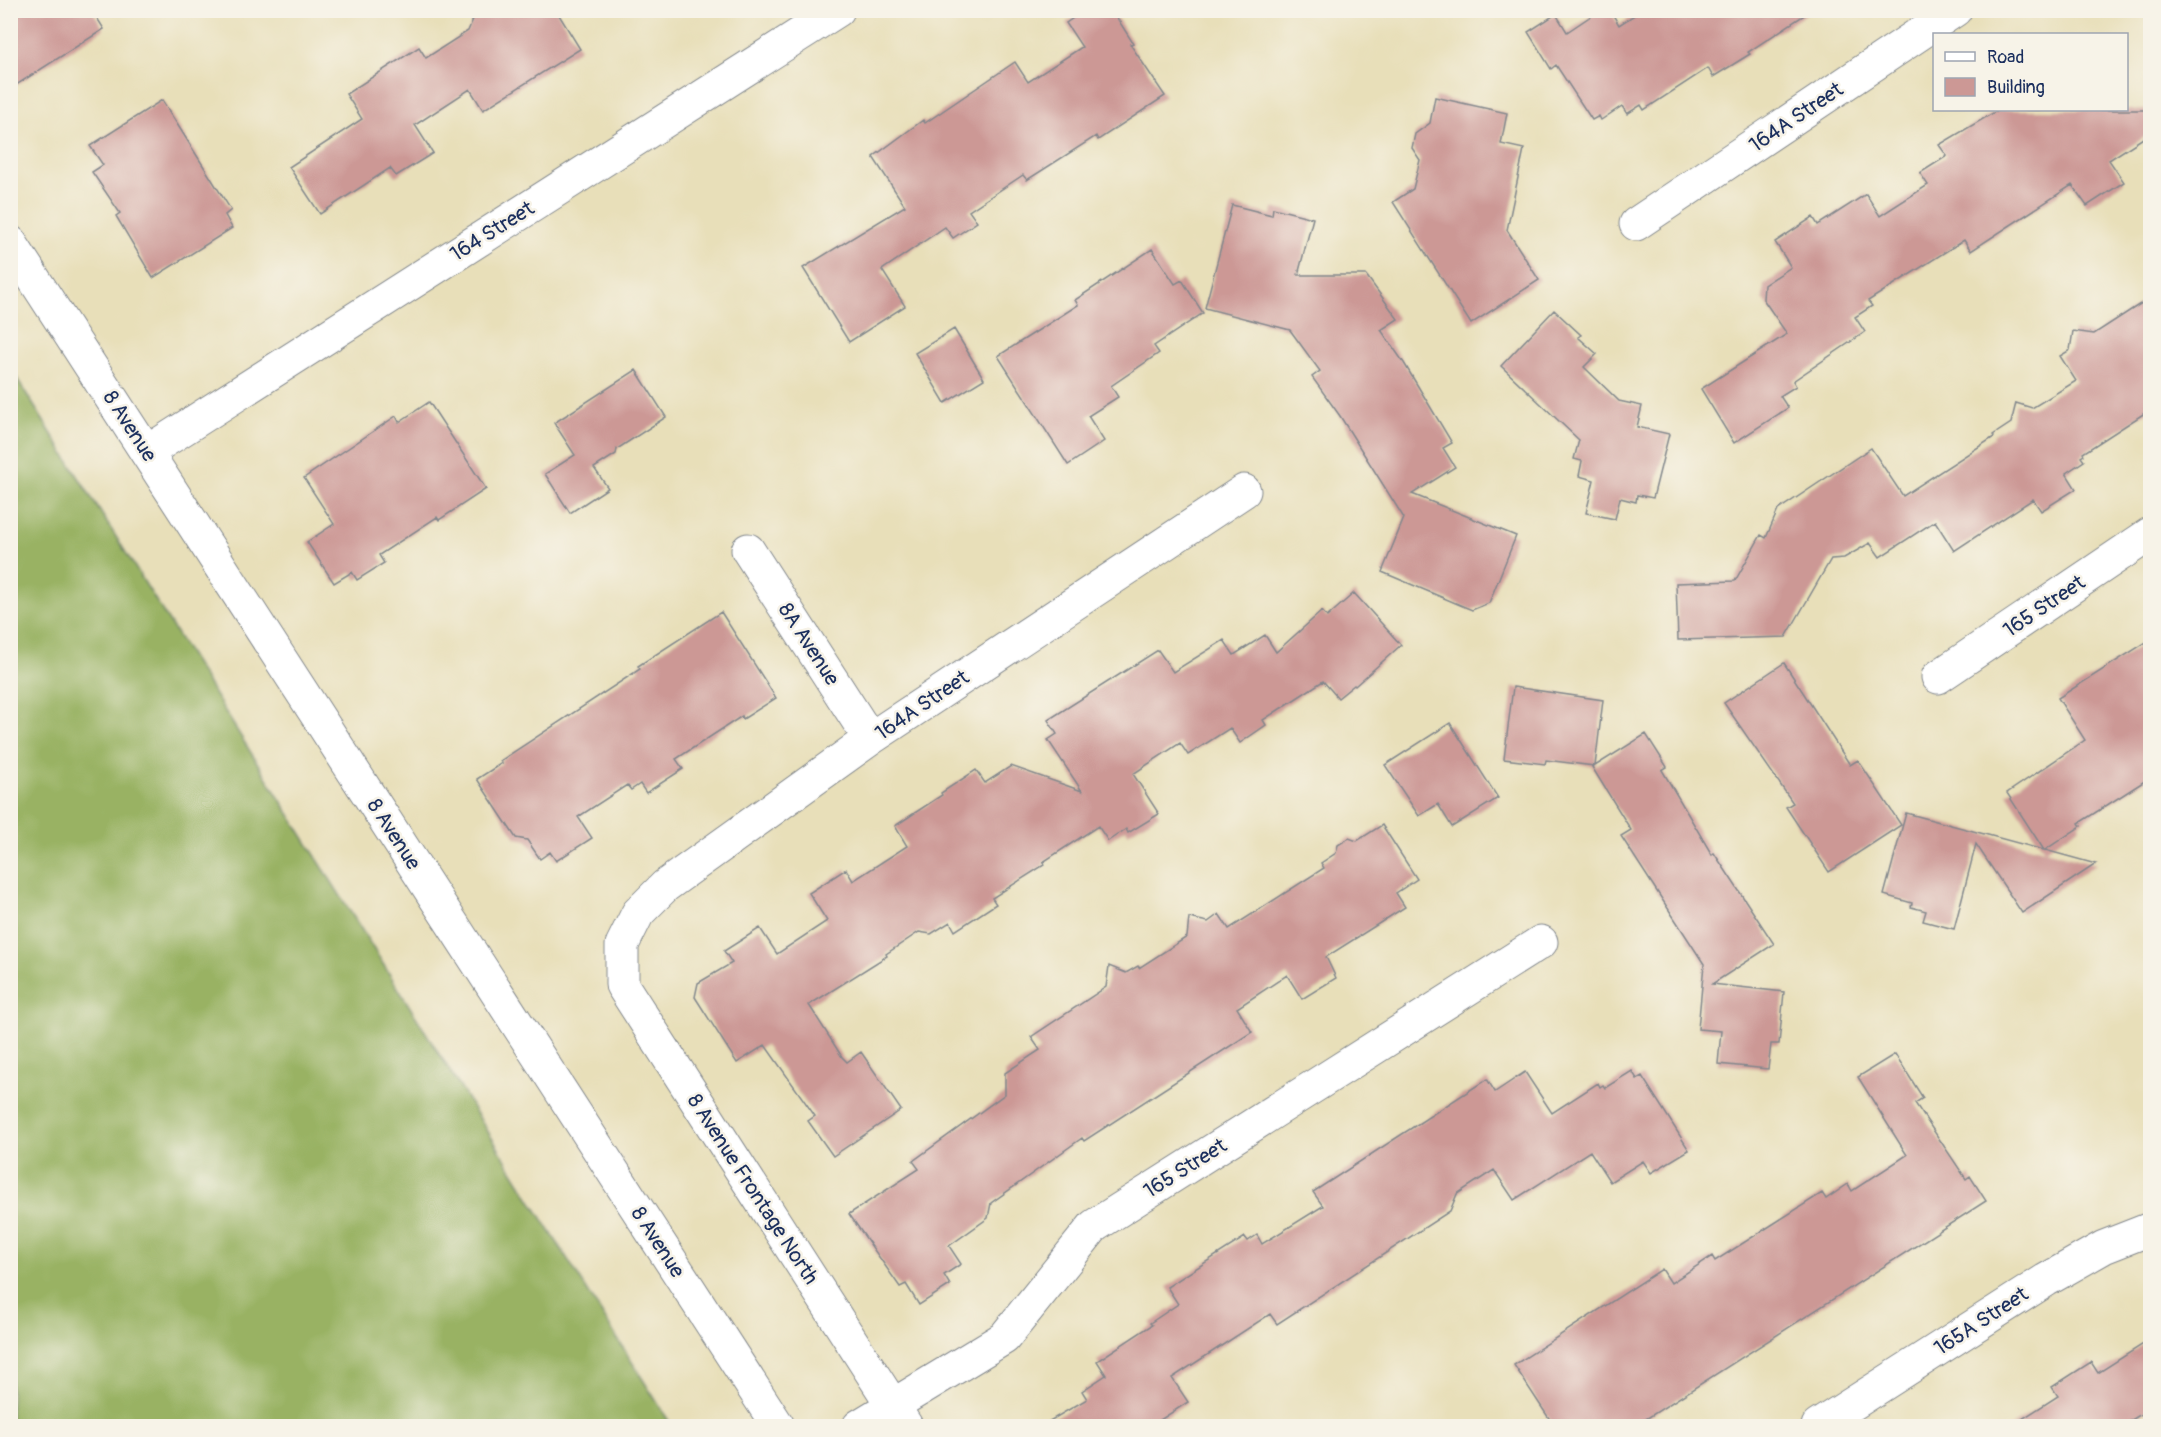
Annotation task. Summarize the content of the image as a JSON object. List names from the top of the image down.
{
  "streets": {
    "street": [
      "164A Street",
      "164 Street",
      "8 Avenue",
      "165 Street",
      "8A Avenue",
      "8 Avenue Frontage North",
      "165A Street"
    ]
  },
  "crossings": [
    ["164A Street", "8A Avenue"],
    ["164A Street", "8 Avenue Frontage North"],
    ["164 Street", "8 Avenue"],
    ["165 Street", "8 Avenue Frontage North"]
  ],
  "legend": ["Road", "Building"]
}
